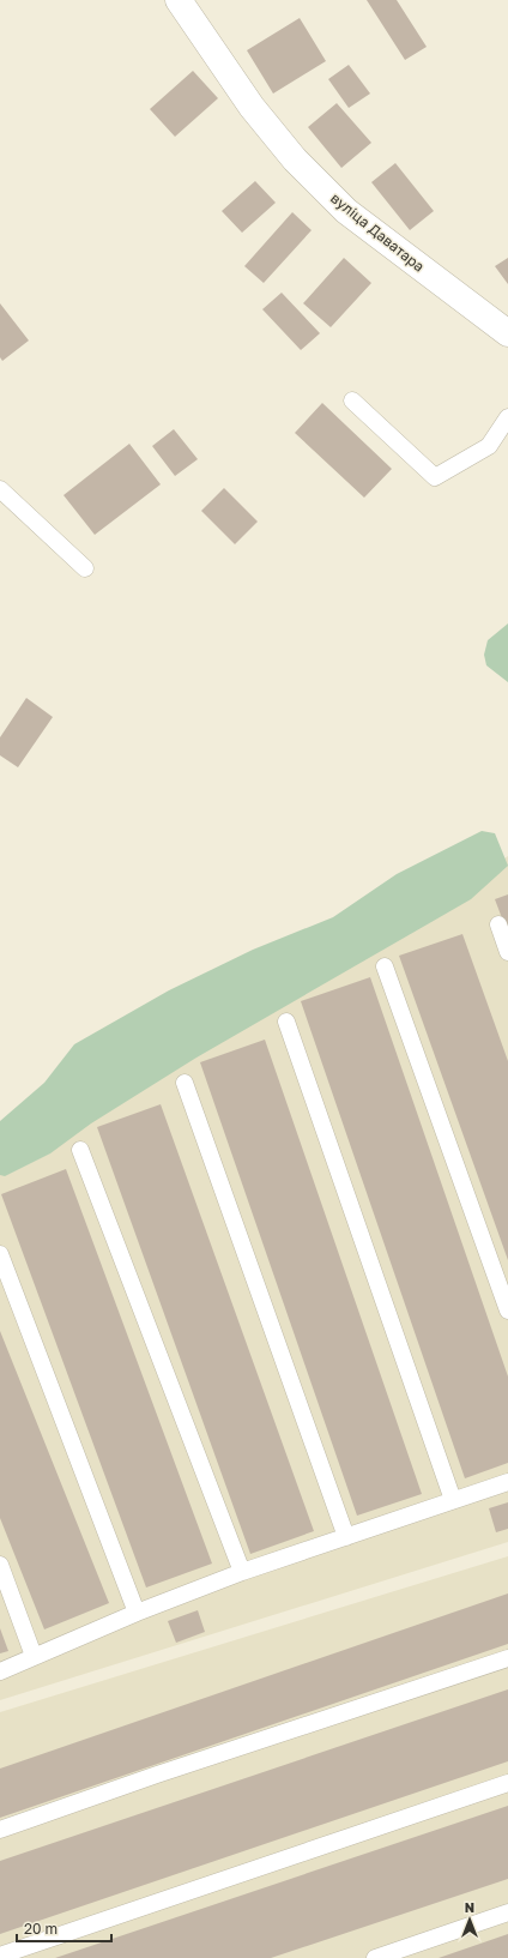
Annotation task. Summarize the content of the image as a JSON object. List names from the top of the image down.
{
  "streets": {
    "street": ["вуліца Даватара"]
  },
  "scale_bar": "20 m",
  "north": "top"
}
